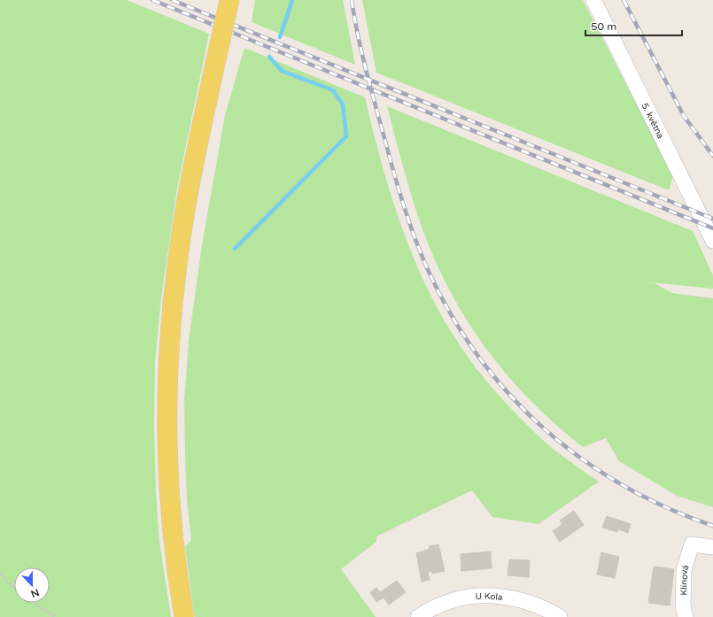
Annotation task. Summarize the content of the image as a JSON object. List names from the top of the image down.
{
  "streets": {
    "street": ["5. května", "Klínová", "U Kola"]
  },
  "scale_bar": "50 m",
  "north": "bottom"
}
